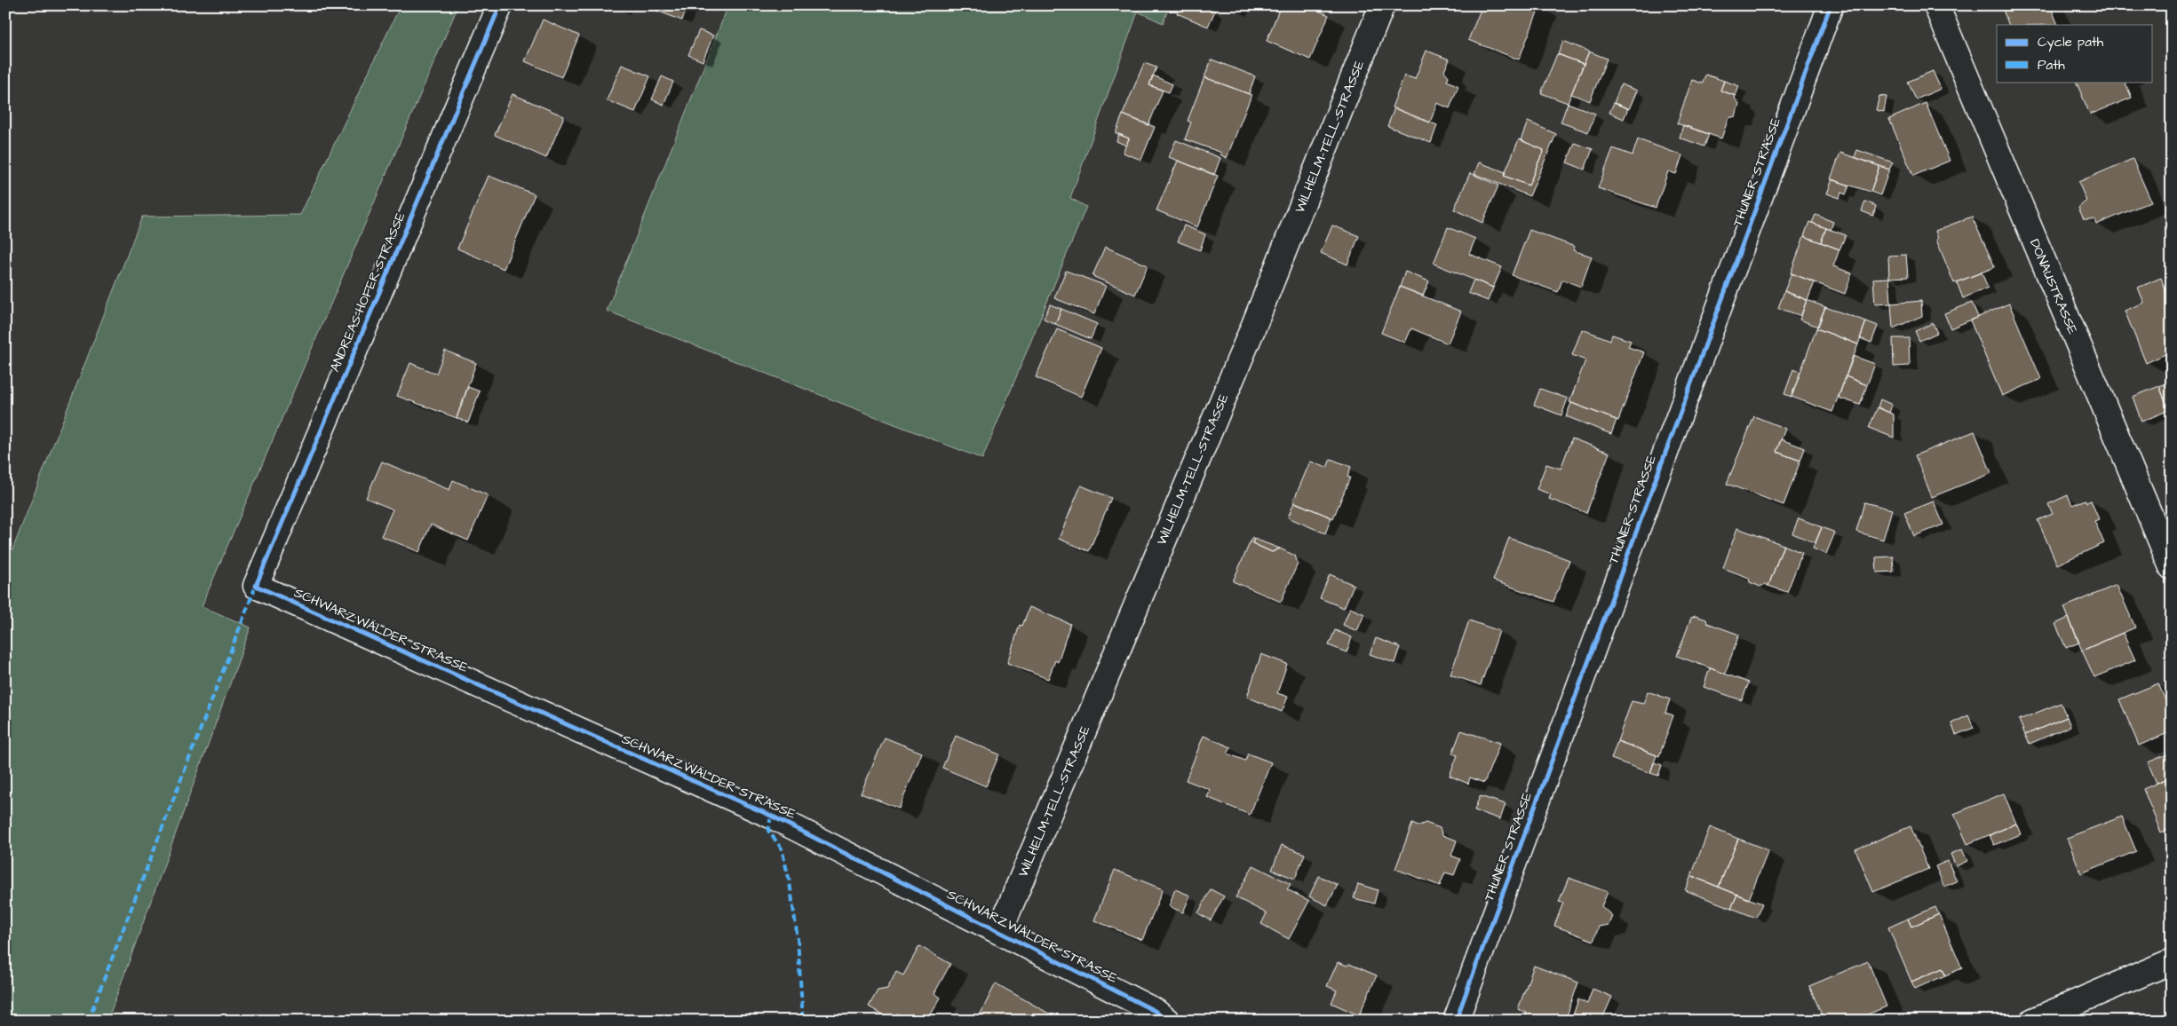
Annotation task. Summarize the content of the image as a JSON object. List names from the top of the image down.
{
  "streets": {
    "street": [
      "WILHELM-TELL-STRASSE",
      "THUNER STRASSE",
      "DONAUSTRASSE",
      "ANDREAS-HOFER-STRASSE",
      "SCHWARZWÄLDER STRASSE"
    ]
  },
  "crossings": [
    ["WILHELM-TELL-STRASSE", "SCHWARZWÄLDER STRASSE"],
    ["ANDREAS-HOFER-STRASSE", "SCHWARZWÄLDER STRASSE"]
  ],
  "legend": ["Cycle path", "Path"]
}
